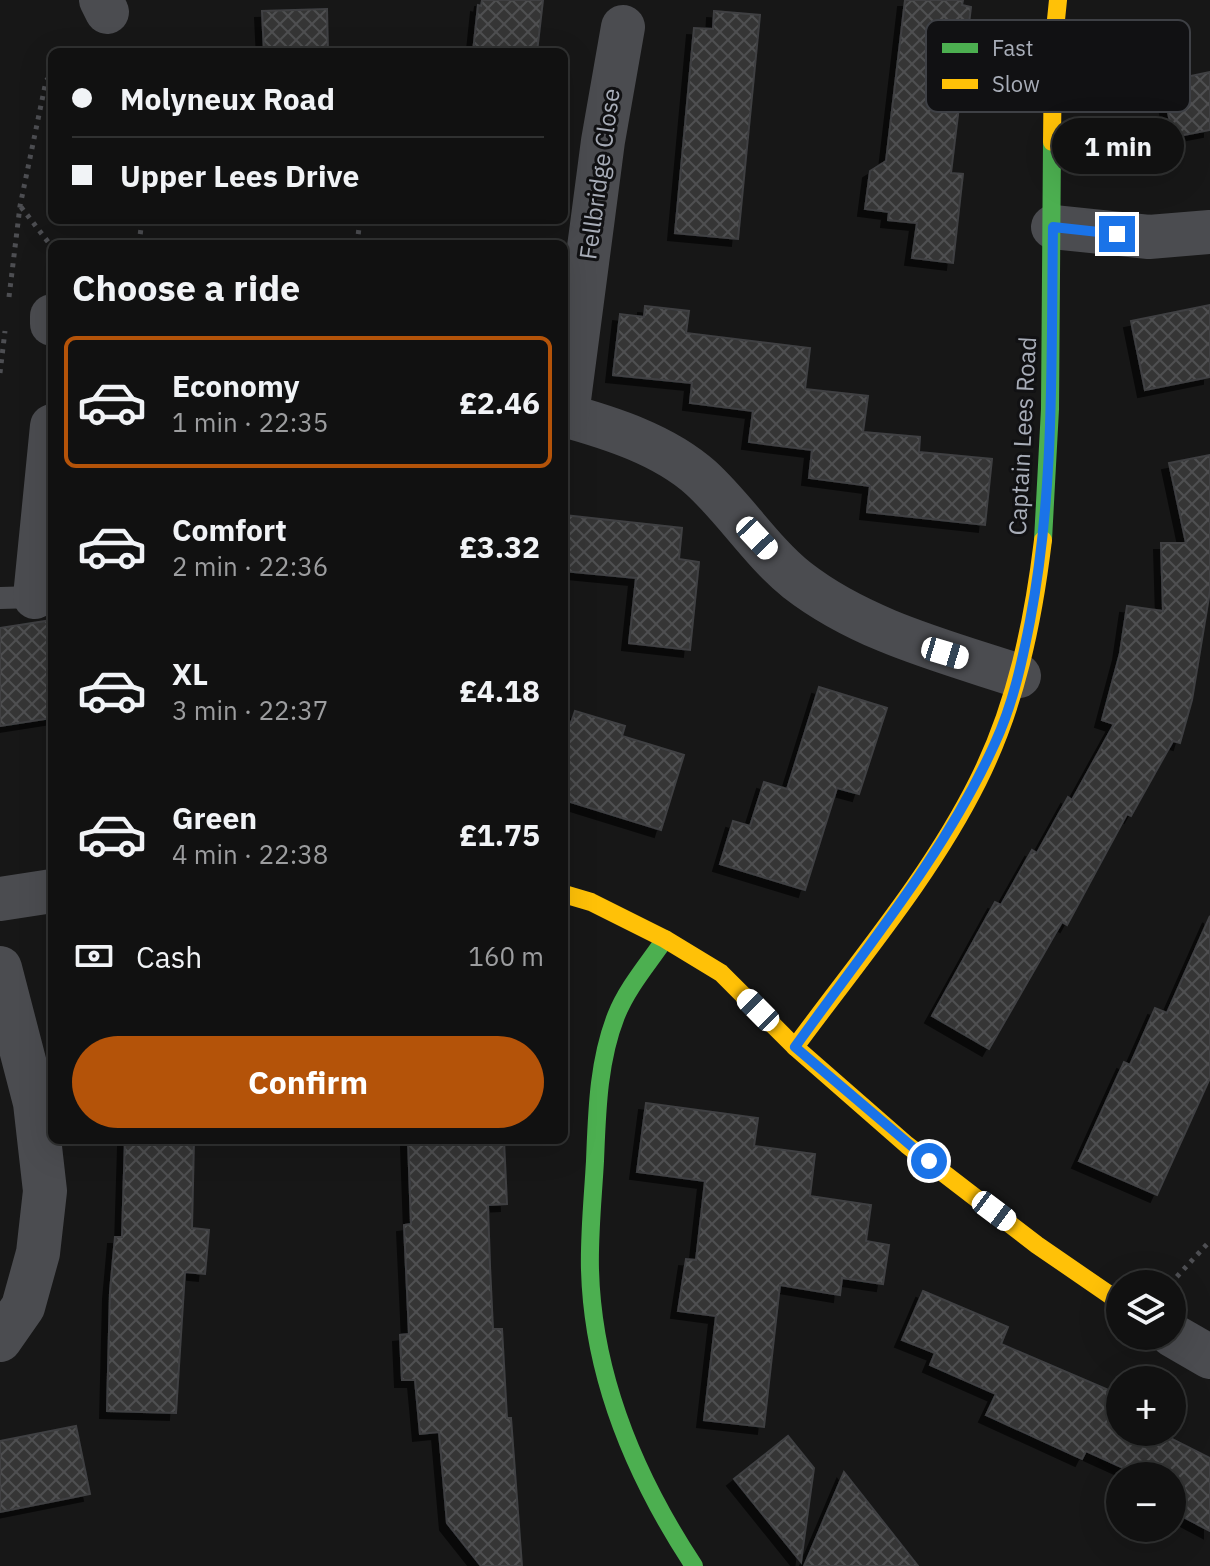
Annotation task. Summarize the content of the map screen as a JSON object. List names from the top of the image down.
{
  "streets": {
    "street": ["Fellbridge Close", "Captain Lees Road"]
  },
  "crossings": [
    ["Fellbridge Close", "Captain Lees Road"]
  ],
  "legend": ["Fast", "Slow"],
  "page": {
    "banner": ["Molyneux Road", "Upper Lees Drive"],
    "bubble": "1 min",
    "heading": "Choose a ride",
    "list": [
      {
        "name": "Economy",
        "note": "1 min · 22:35",
        "value": "£2.46"
      },
      {
        "name": "Comfort",
        "note": "2 min · 22:36",
        "value": "£3.32"
      },
      {
        "name": "XL",
        "note": "3 min · 22:37",
        "value": "£4.18"
      },
      {
        "name": "Green",
        "note": "4 min · 22:38",
        "value": "£1.75"
      }
    ],
    "pay": ["Cash", "160 m"],
    "buttons": "Confirm",
    "map_buttons": ["+", "−"]
  }
}
